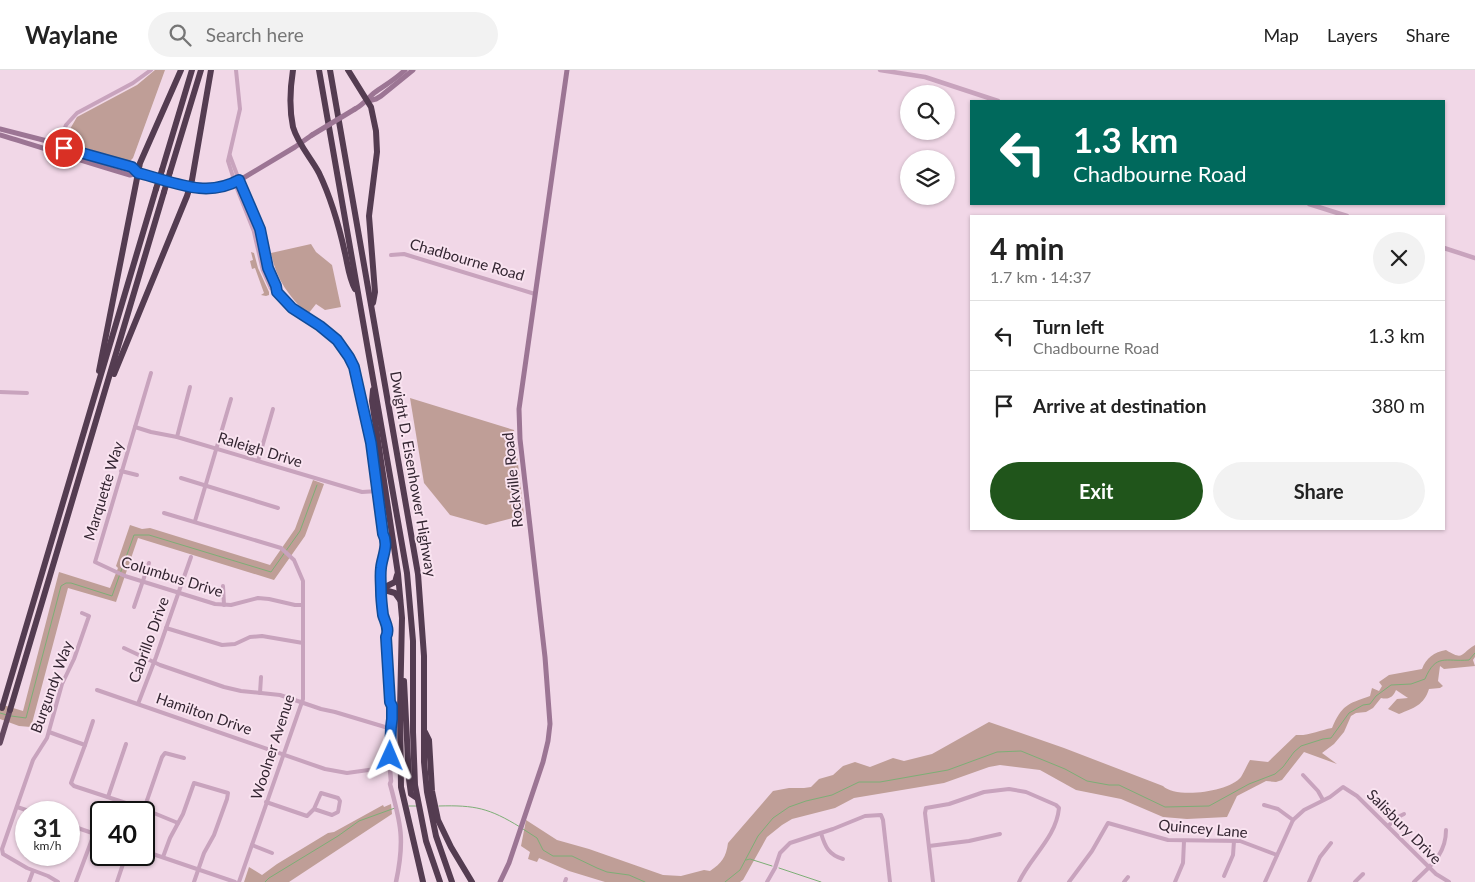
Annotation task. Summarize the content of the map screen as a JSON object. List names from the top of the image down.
{
  "streets": {
    "highway": ["Dwight D. Eisenhower Highway"],
    "main road": ["Rockville Road"],
    "street": [
      "Chadbourne Road",
      "Raleigh Drive",
      "Marquette Way",
      "Columbus Drive",
      "Cabrillo Drive",
      "Burgundy Way",
      "Hamilton Drive",
      "Woolner Avenue",
      "Salisbury Drive",
      "Quincey Lane"
    ]
  },
  "crossings": [
    ["Chadbourne Road", "Rockville Road"],
    ["Raleigh Drive", "Marquette Way"],
    ["Marquette Way", "Columbus Drive"],
    ["Columbus Drive", "Cabrillo Drive"],
    ["Columbus Drive", "Woolner Avenue"],
    ["Cabrillo Drive", "Hamilton Drive"],
    ["Hamilton Drive", "Woolner Avenue"]
  ],
  "page": {
    "header": "Waylane",
    "search": "Search here",
    "nav": ["Map", "Layers", "Share"],
    "turn": ["1.3 km", "Chadbourne Road"],
    "heading": ["4 min", "1.7 km · 14:37"],
    "list": [
      {
        "name": "Turn left",
        "note": "Chadbourne Road",
        "value": "1.3 km"
      },
      {
        "name": "Arrive at destination",
        "value": "380 m"
      }
    ],
    "buttons": ["Exit", "Share"],
    "speed": "31 km/h",
    "limit": "40"
  }
}
